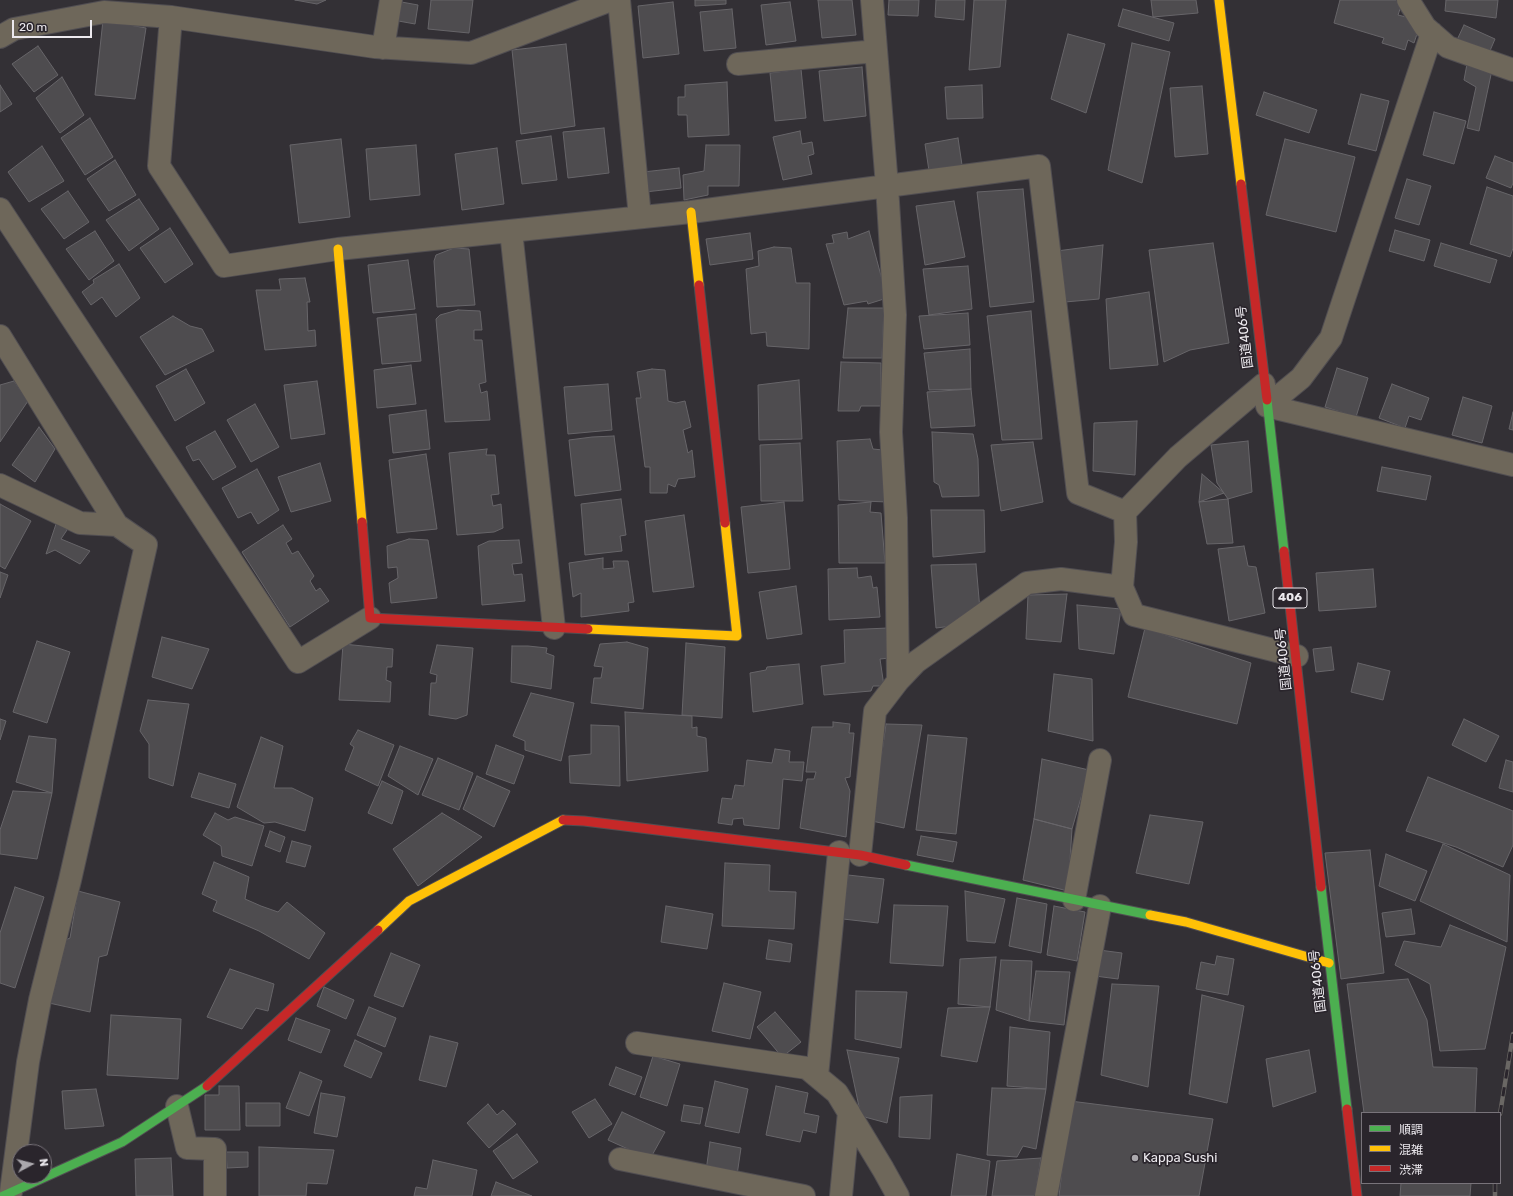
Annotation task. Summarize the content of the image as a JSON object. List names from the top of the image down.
{
  "streets": {
    "main road": ["国道406号", "406"]
  },
  "places": ["Kappa Sushi"],
  "legend": ["順調", "混雑", "渋滞"],
  "scale_bar": "20 m",
  "north": "right"
}
